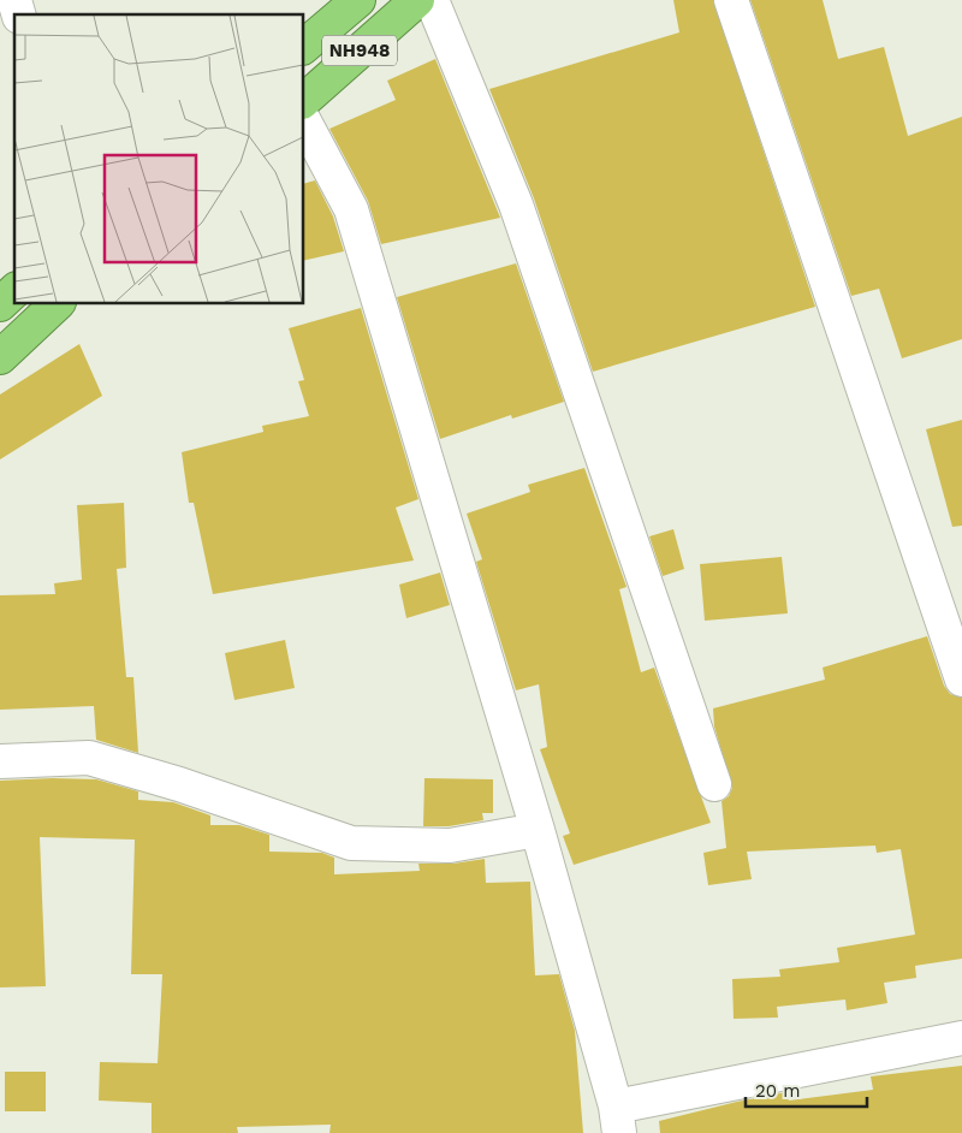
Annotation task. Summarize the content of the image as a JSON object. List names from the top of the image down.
{
  "streets": {
    "highway": ["NH948"]
  },
  "scale_bar": "20 m"
}
